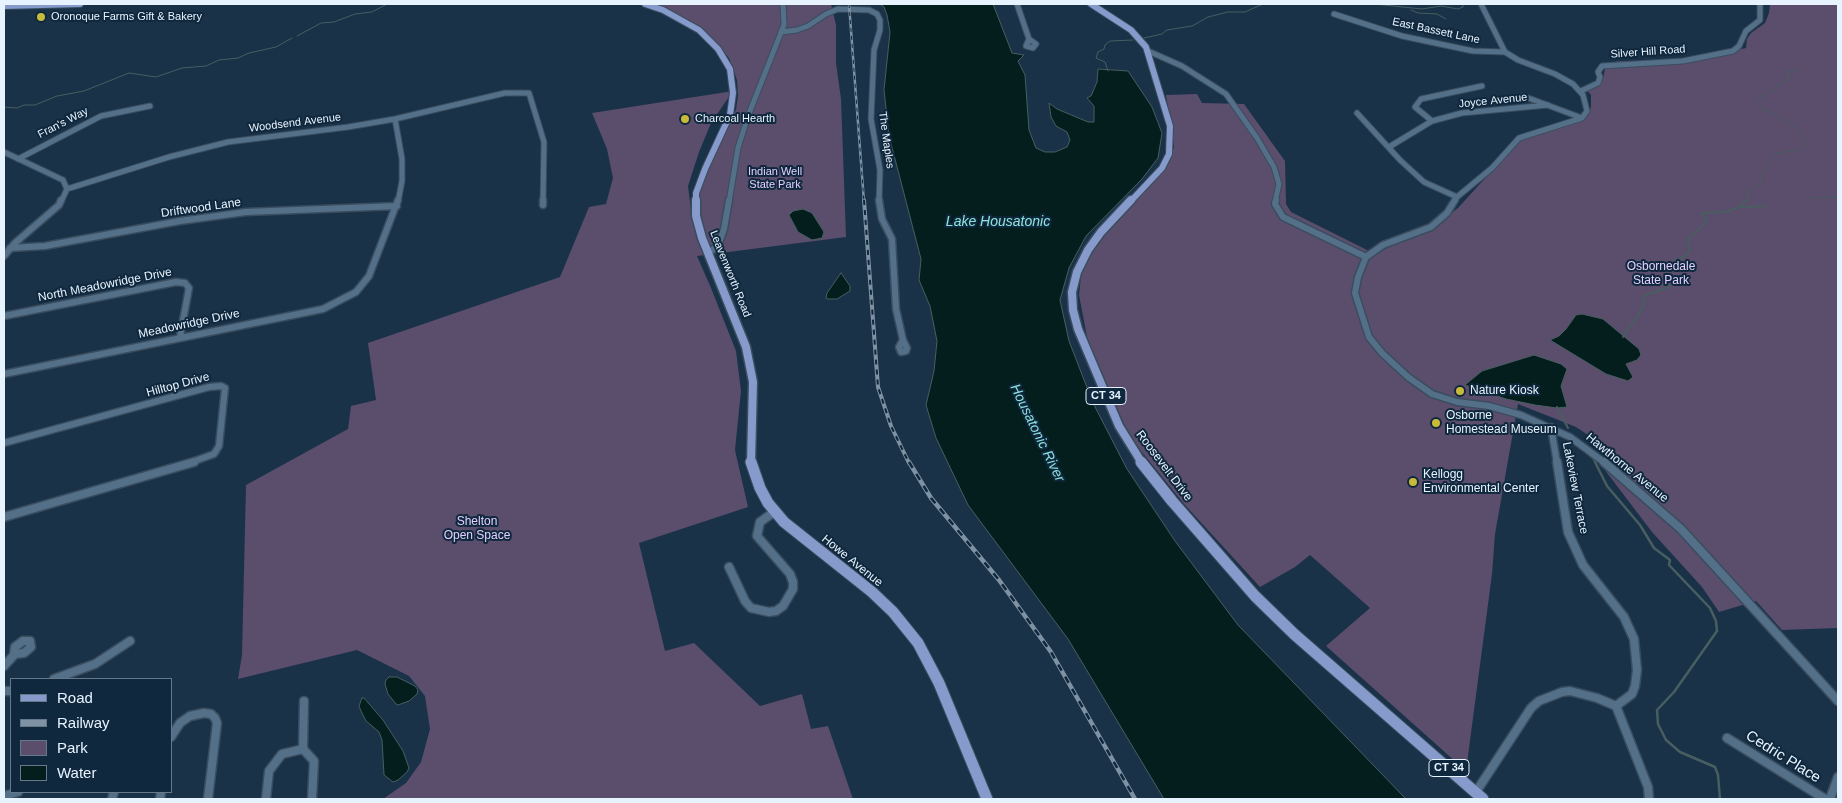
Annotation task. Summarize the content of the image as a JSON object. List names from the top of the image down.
{
  "streets": {
    "main road": [
      "Leavenworth Road",
      "CT 34",
      "Roosevelt Drive",
      "Howe Avenue"
    ],
    "street": [
      "East Bassett Lane",
      "Silver Hill Road",
      "Joyce Avenue",
      "Fran's Way",
      "Woodsend Avenue",
      "The Maples",
      "Driftwood Lane",
      "North Meadowridge Drive",
      "Meadowridge Drive",
      "Hilltop Drive",
      "Hawthorne Avenue",
      "Lakeview Terrace",
      "Cedric Place"
    ]
  },
  "crossings": [
    ["Driftwood Lane", "Meadowridge Drive"],
    ["Leavenworth Road", "Howe Avenue"],
    ["North Meadowridge Drive", "Meadowridge Drive"],
    ["Hawthorne Avenue", "Lakeview Terrace"]
  ],
  "water": ["Lake Housatonic", "Housatonic River"],
  "parks": ["Indian Well State Park", "Osbornedale State Park", "Shelton Open Space"],
  "places": [
    "Oronoque Farms Gift & Bakery",
    "Charcoal Hearth",
    "Nature Kiosk",
    "Osborne Homestead Museum",
    "Kellogg Environmental Center"
  ],
  "legend": [
    "Road",
    "Railway",
    "Park",
    "Water"
  ]
}
